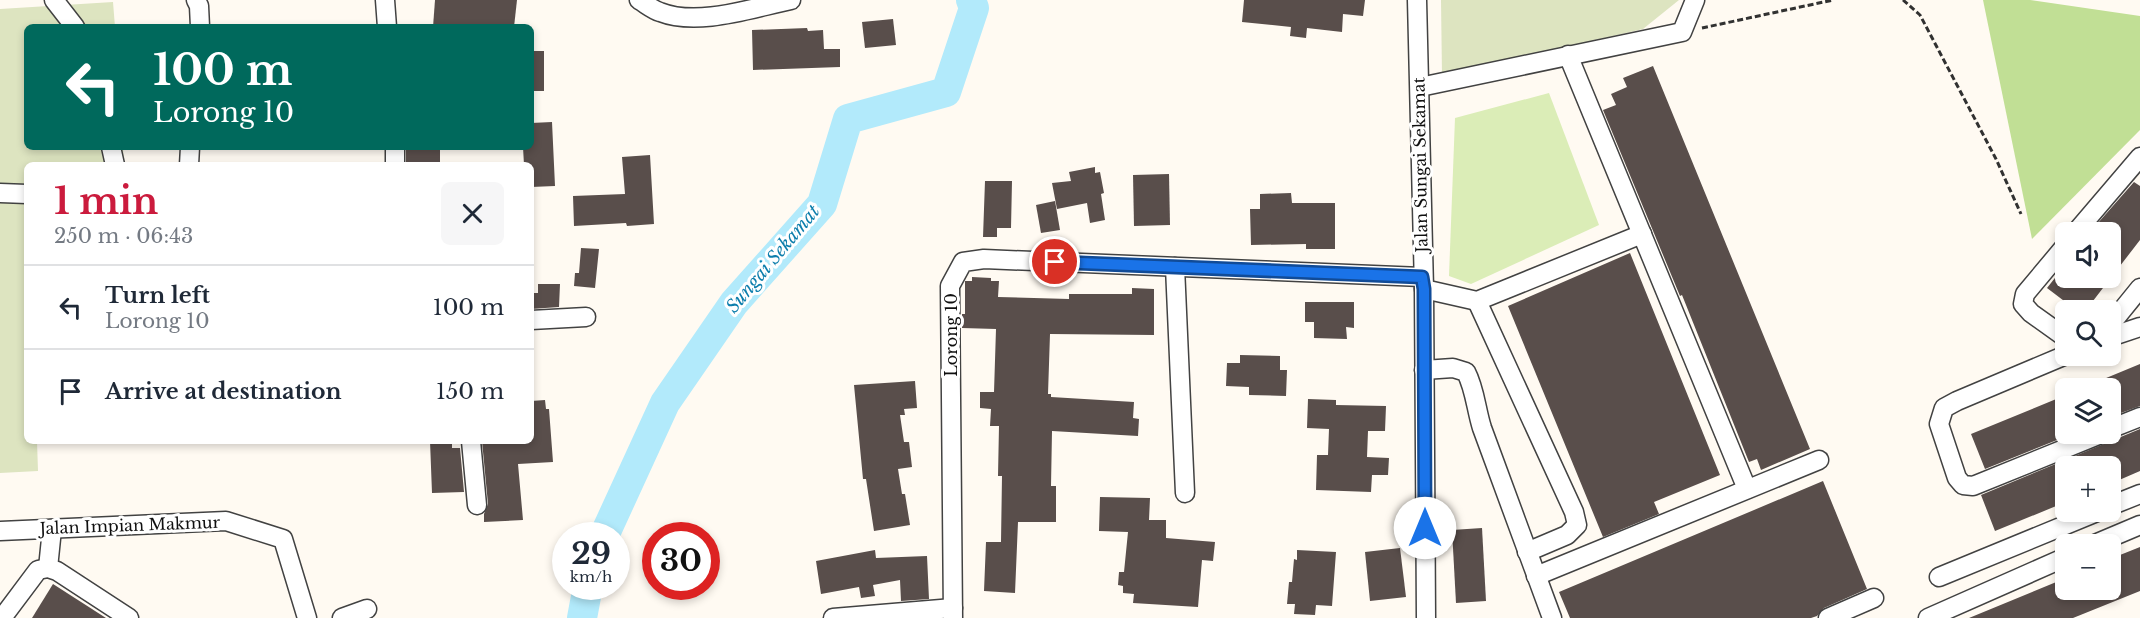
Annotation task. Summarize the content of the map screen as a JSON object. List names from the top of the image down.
{
  "streets": {
    "street": ["Jalan Sungai Sekamat", "Lorong 10", "Jalan Impian Makmur"]
  },
  "crossings": [
    ["Jalan Sungai Sekamat", "Lorong 10"]
  ],
  "water": ["Sungai Sekamat"],
  "page": {
    "turn": ["100 m", "Lorong 10"],
    "heading": ["1 min", "250 m · 06:43"],
    "map_buttons": ["+", "−"],
    "list": [
      {
        "name": "Turn left",
        "note": "Lorong 10",
        "value": "100 m"
      },
      {
        "name": "Arrive at destination",
        "value": "150 m"
      }
    ],
    "speed": "29 km/h",
    "limit": "30"
  }
}
